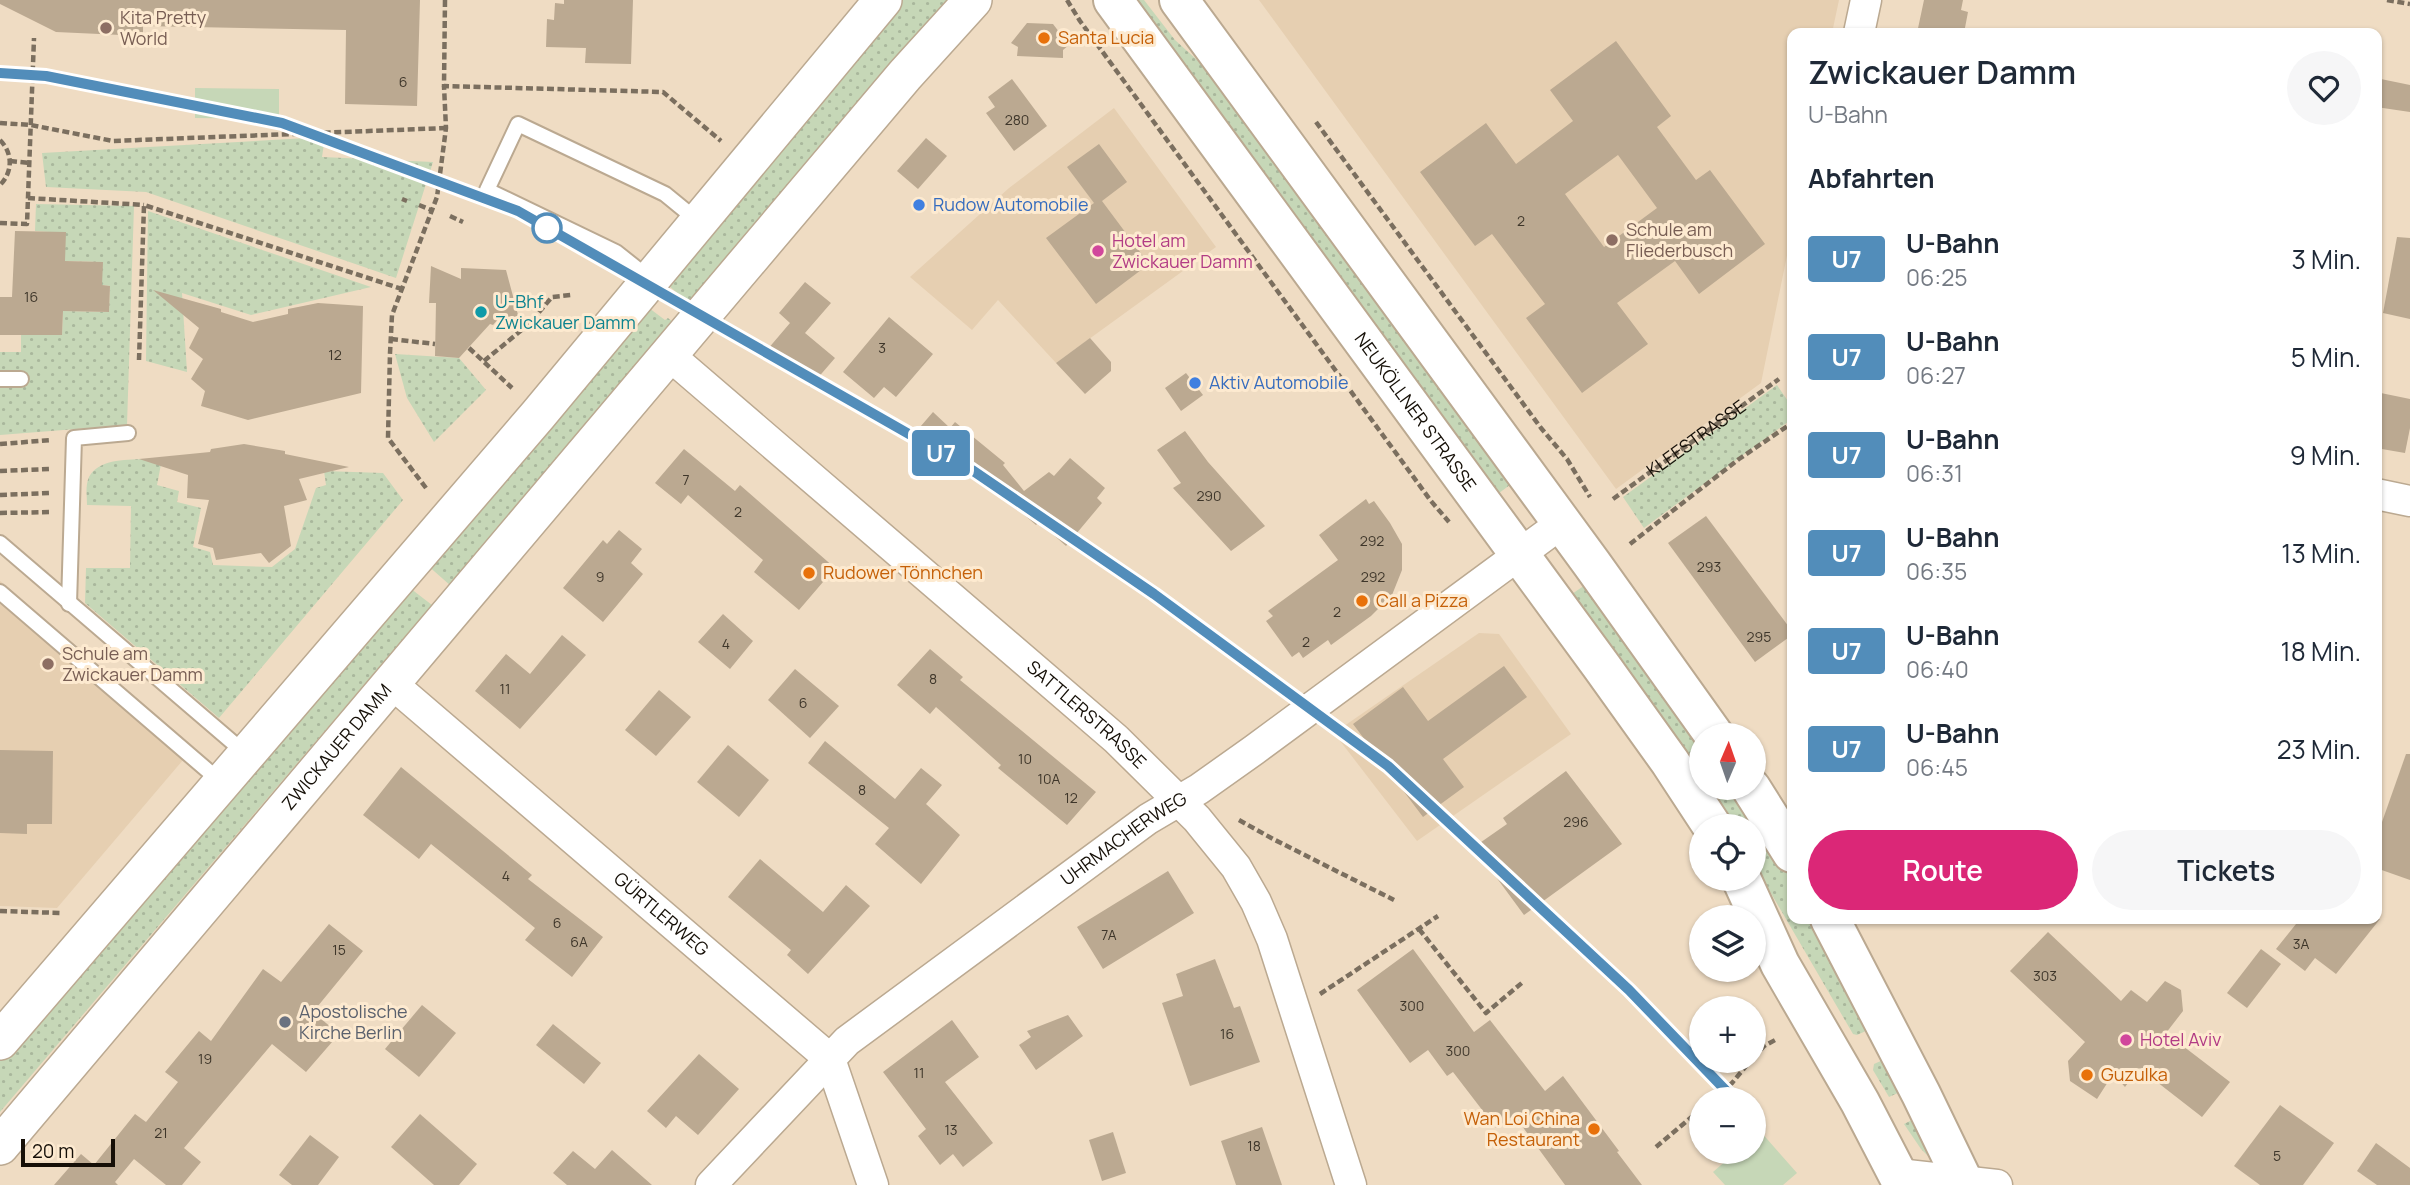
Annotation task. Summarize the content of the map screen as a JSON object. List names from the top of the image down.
{
  "streets": {
    "main road": ["NEUKÖLLNER STRASSE"],
    "street": [
      "SATTLERSTRASSE",
      "ZWICKAUER DAMM",
      "UHRMACHERWEG",
      "GÜRTLERWEG"
    ],
    "path": ["KLEESTRASSE"]
  },
  "crossings": [
    ["NEUKÖLLNER STRASSE", "UHRMACHERWEG"],
    ["SATTLERSTRASSE", "ZWICKAUER DAMM"],
    ["SATTLERSTRASSE", "UHRMACHERWEG"],
    ["ZWICKAUER DAMM", "GÜRTLERWEG"],
    ["UHRMACHERWEG", "GÜRTLERWEG"]
  ],
  "places": [
    "Kita Pretty World",
    "Santa Lucia",
    "Rudow Automobile",
    "Schule am Fliederbusch",
    "Hotel am Zwickauer Damm",
    "U-Bhf Zwickauer Damm",
    "Aktiv Automobile",
    "Rudower Tönnchen",
    "Call a Pizza",
    "Schule am Zwickauer Damm",
    "Apostolische Kirche Berlin",
    "Hotel Aviv",
    "Guzulka",
    "Wan Loi China Restaurant"
  ],
  "lines": ["metro line U7"],
  "house_numbers": [
    "6",
    "280",
    "2",
    "16",
    "3",
    "12",
    "7",
    "290",
    "2",
    "292",
    "293",
    "9",
    "292",
    "2",
    "295",
    "2",
    "4",
    "8",
    "11",
    "6",
    "10",
    "10A",
    "8",
    "12",
    "296",
    "4",
    "6",
    "7A",
    "6A",
    "3A",
    "15",
    "303",
    "300",
    "16",
    "300",
    "19",
    "11",
    "13",
    "21",
    "18",
    "5"
  ],
  "scale_bar": "20 m",
  "north": "top",
  "page": {
    "on_map": "U7",
    "heading": [
      ["Zwickauer Damm", "U-Bahn"],
      "Abfahrten"
    ],
    "list": [
      {
        "mark": "U7",
        "name": "U-Bahn",
        "note": "06:25",
        "value": "3 Min."
      },
      {
        "mark": "U7",
        "name": "U-Bahn",
        "note": "06:27",
        "value": "5 Min."
      },
      {
        "mark": "U7",
        "name": "U-Bahn",
        "note": "06:31",
        "value": "9 Min."
      },
      {
        "mark": "U7",
        "name": "U-Bahn",
        "note": "06:35",
        "value": "13 Min."
      },
      {
        "mark": "U7",
        "name": "U-Bahn",
        "note": "06:40",
        "value": "18 Min."
      },
      {
        "mark": "U7",
        "name": "U-Bahn",
        "note": "06:45",
        "value": "23 Min."
      }
    ],
    "map_buttons": ["+", "−"],
    "buttons": ["Route", "Tickets"],
    "scale": "20 m"
  }
}
